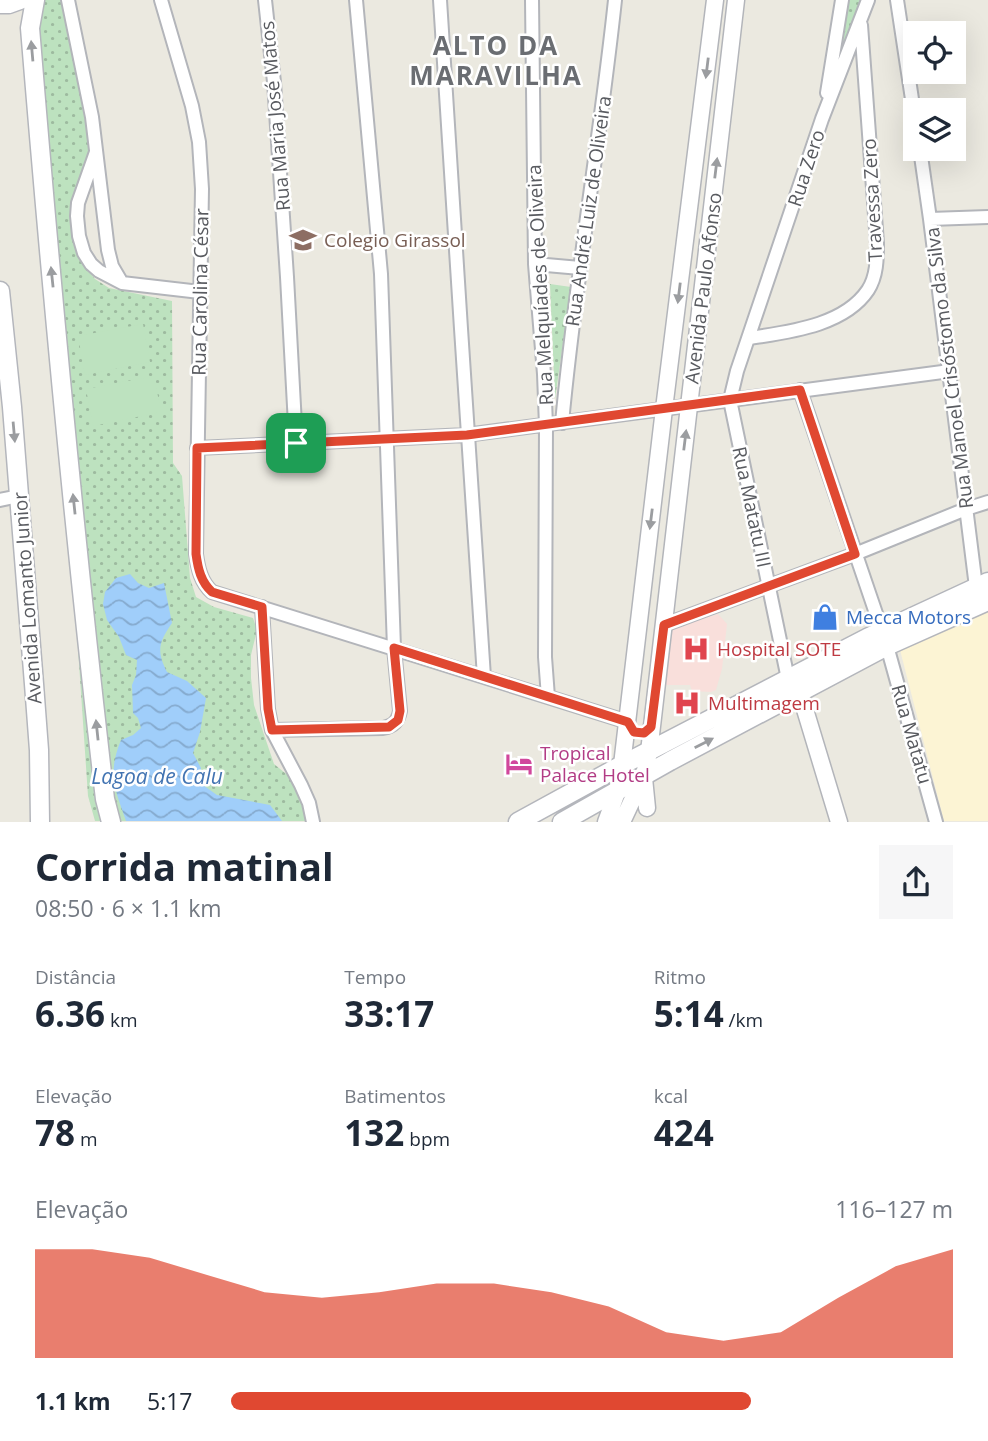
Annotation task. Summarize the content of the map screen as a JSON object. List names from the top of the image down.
{
  "streets": {
    "main road": ["Avenida Lomanto Junior"],
    "street": [
      "Rua Maria José Matos",
      "Rua Zero",
      "Travessa Zero",
      "Rua André Luiz de Oliveira",
      "Rua Melquíades de Oliveira",
      "Avenida Paulo Afonso",
      "Rua Carolina César",
      "Rua Manoel Crisóstomo da Silva",
      "Rua Matatu III",
      "Rua Matatu"
    ]
  },
  "crossings": [
    ["Rua Zero", "Travessa Zero"],
    ["Rua Zero", "Rua Matatu III"],
    ["Travessa Zero", "Rua Matatu III"]
  ],
  "districts": ["ALTO DA MARAVILHA"],
  "water": ["Lagoa de Calu"],
  "places": {
    "school or university": ["Colegio Girassol"],
    "shop": ["Mecca Motors"],
    "hospital": ["Hospital SOTE", "Multimagem"],
    "hotel": ["Tropical Palace Hotel"]
  },
  "page": {
    "heading": ["Corrida matinal", "08:50 · 6 × 1.1 km"],
    "stats": [
      ["Distância", "6.36 km"],
      ["Tempo", "33:17"],
      ["Ritmo", "5:14 /km"],
      ["Elevação", "78 m"],
      ["Batimentos", "132 bpm"],
      ["kcal", "424"]
    ],
    "chart": ["Elevação", "116–127 m"],
    "list": [
      {
        "name": "1.1 km",
        "note": "5:17"
      }
    ]
  }
}
